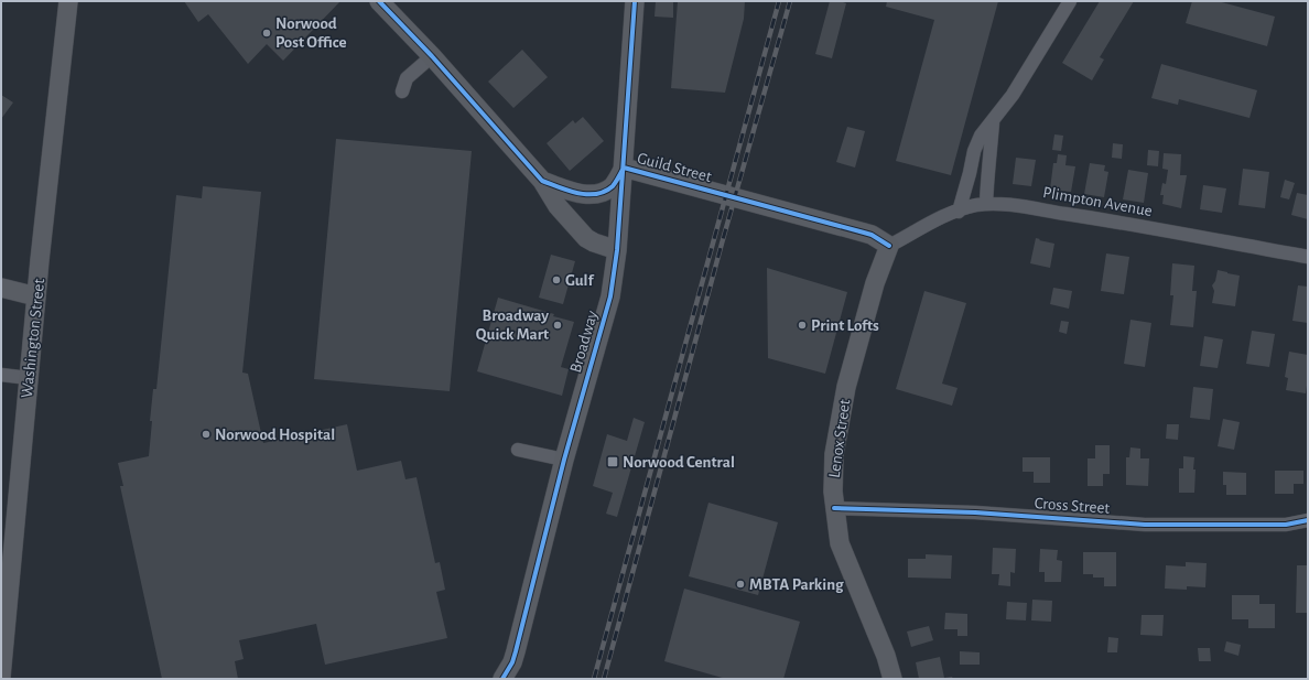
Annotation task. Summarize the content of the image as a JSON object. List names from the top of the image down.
{
  "streets": {
    "street": [
      "Guild Street",
      "Plimpton Avenue",
      "Washington Street",
      "Broadway",
      "Lenox Street",
      "Cross Street"
    ]
  },
  "crossings": [
    ["Guild Street", "Plimpton Avenue"],
    ["Guild Street", "Broadway"],
    ["Guild Street", "Lenox Street"],
    ["Plimpton Avenue", "Lenox Street"],
    ["Lenox Street", "Cross Street"]
  ],
  "places": {
    "other": [
      "Norwood Post Office",
      "Gulf",
      "Broadway Quick Mart",
      "Print Lofts",
      "Norwood Hospital",
      "MBTA Parking"
    ],
    "transit": ["Norwood Central"]
  }
}
